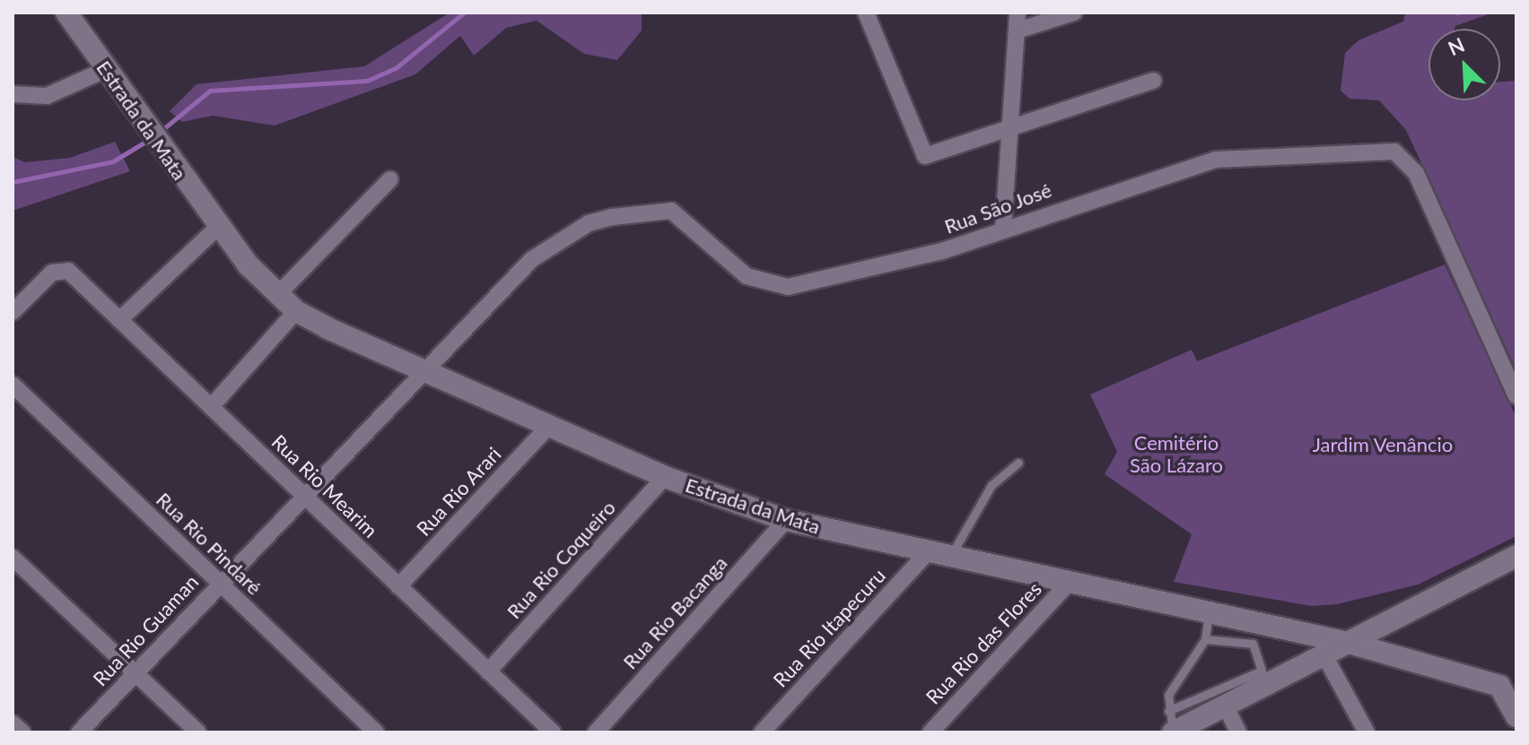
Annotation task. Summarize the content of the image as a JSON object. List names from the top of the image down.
{
  "streets": {
    "main road": ["Estrada da Mata"],
    "street": [
      "Rua São José",
      "Rua Rio Mearim",
      "Rua Rio Arari",
      "Rua Rio Pindaré",
      "Rua Rio Coqueiro",
      "Rua Rio Bacanga",
      "Rua Rio Itapecuru",
      "Rua Rio Guaman",
      "Rua Rio das Flores"
    ]
  },
  "crossings": [
    ["Estrada da Mata", "Rua São José"],
    ["Estrada da Mata", "Rua Rio Arari"],
    ["Estrada da Mata", "Rua Rio Coqueiro"],
    ["Estrada da Mata", "Rua Rio Bacanga"],
    ["Estrada da Mata", "Rua Rio Itapecuru"],
    ["Estrada da Mata", "Rua Rio Guaman"],
    ["Estrada da Mata", "Rua Rio das Flores"],
    ["Rua São José", "Rua Rio Guaman"],
    ["Rua Rio Mearim", "Rua Rio Arari"],
    ["Rua Rio Mearim", "Rua Rio Coqueiro"],
    ["Rua Rio Mearim", "Rua Rio Guaman"],
    ["Rua Rio Pindaré", "Rua Rio Guaman"]
  ],
  "parks": ["Cemitério São Lázaro", "Jardim Venâncio"],
  "north": "top left"
}
